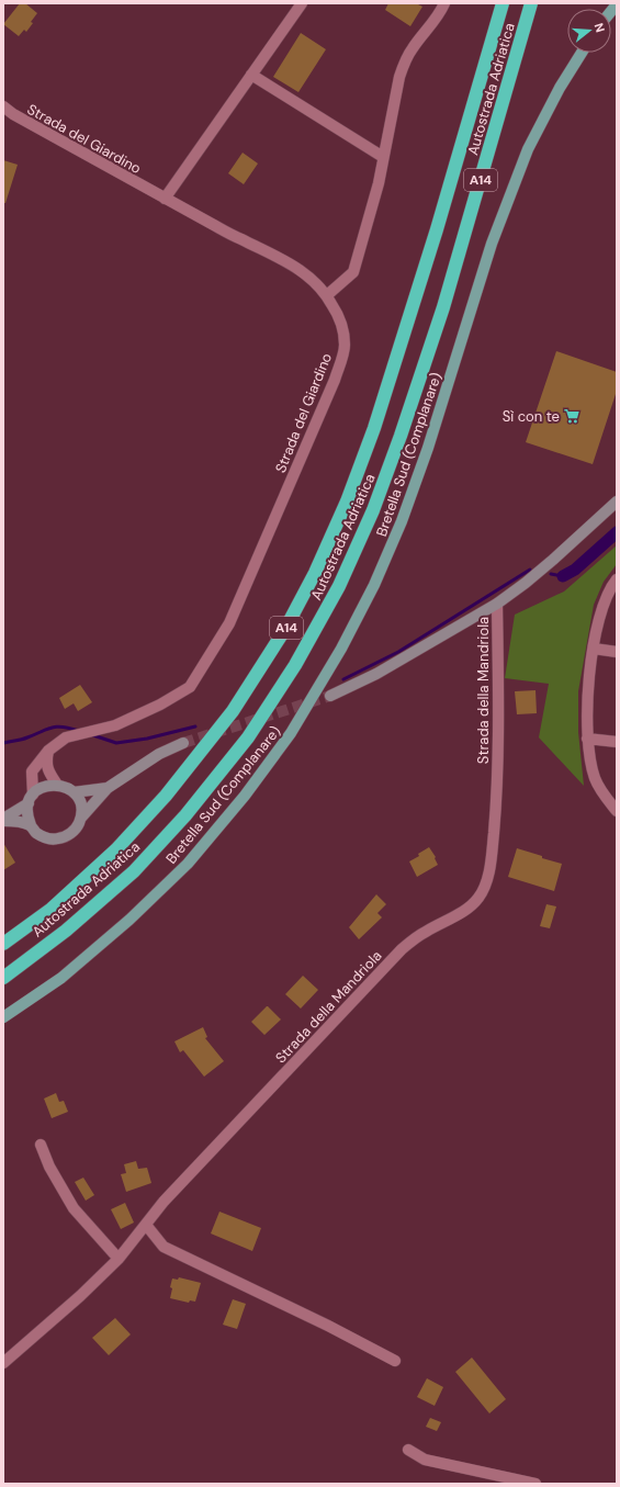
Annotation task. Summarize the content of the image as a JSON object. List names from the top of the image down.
{
  "streets": {
    "highway": ["Autostrada Adriatica", "A14"],
    "main road": ["Bretella Sud (Complanare)"],
    "street": ["Strada del Giardino", "Strada della Mandriola"]
  },
  "places": {
    "supermarket": ["Sì con te"]
  },
  "north": "right"
}
